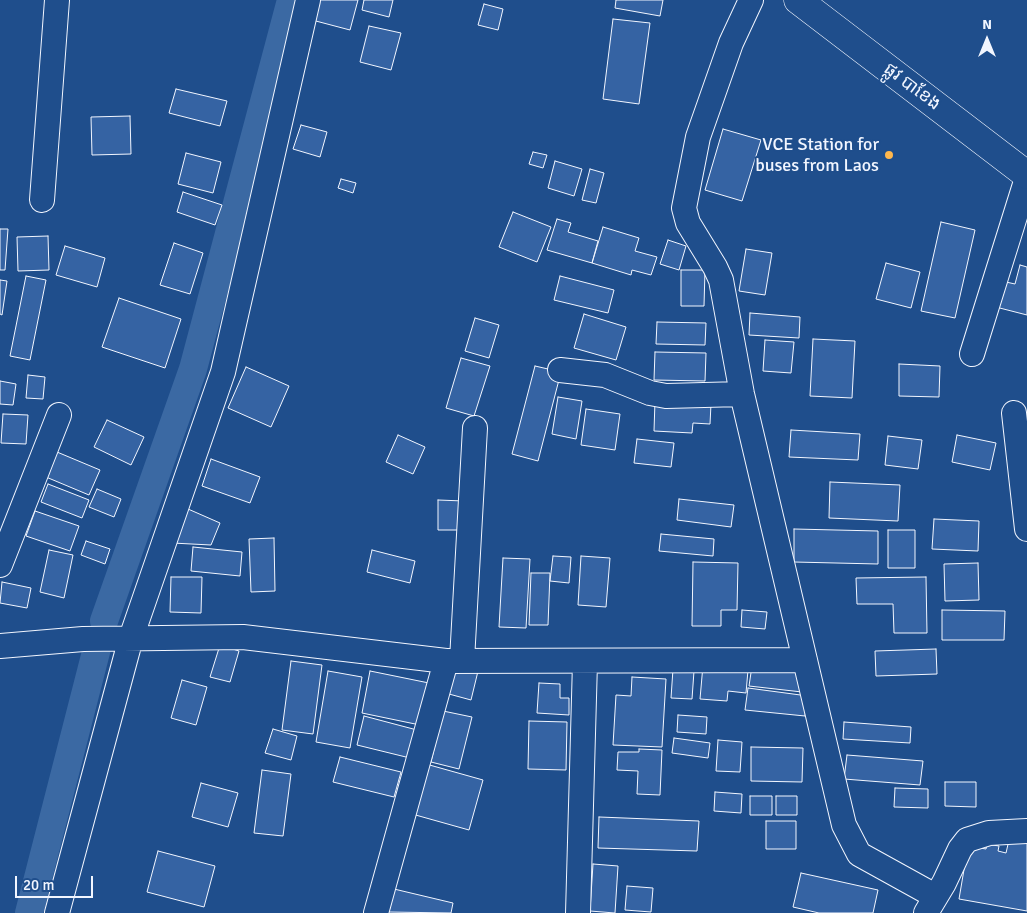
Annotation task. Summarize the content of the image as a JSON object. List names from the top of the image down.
{
  "streets": {
    "street": ["ផ្លូវ បាខែង"]
  },
  "places": ["VCE Station for buses from Laos"],
  "scale_bar": "20 m",
  "north": "top"
}
